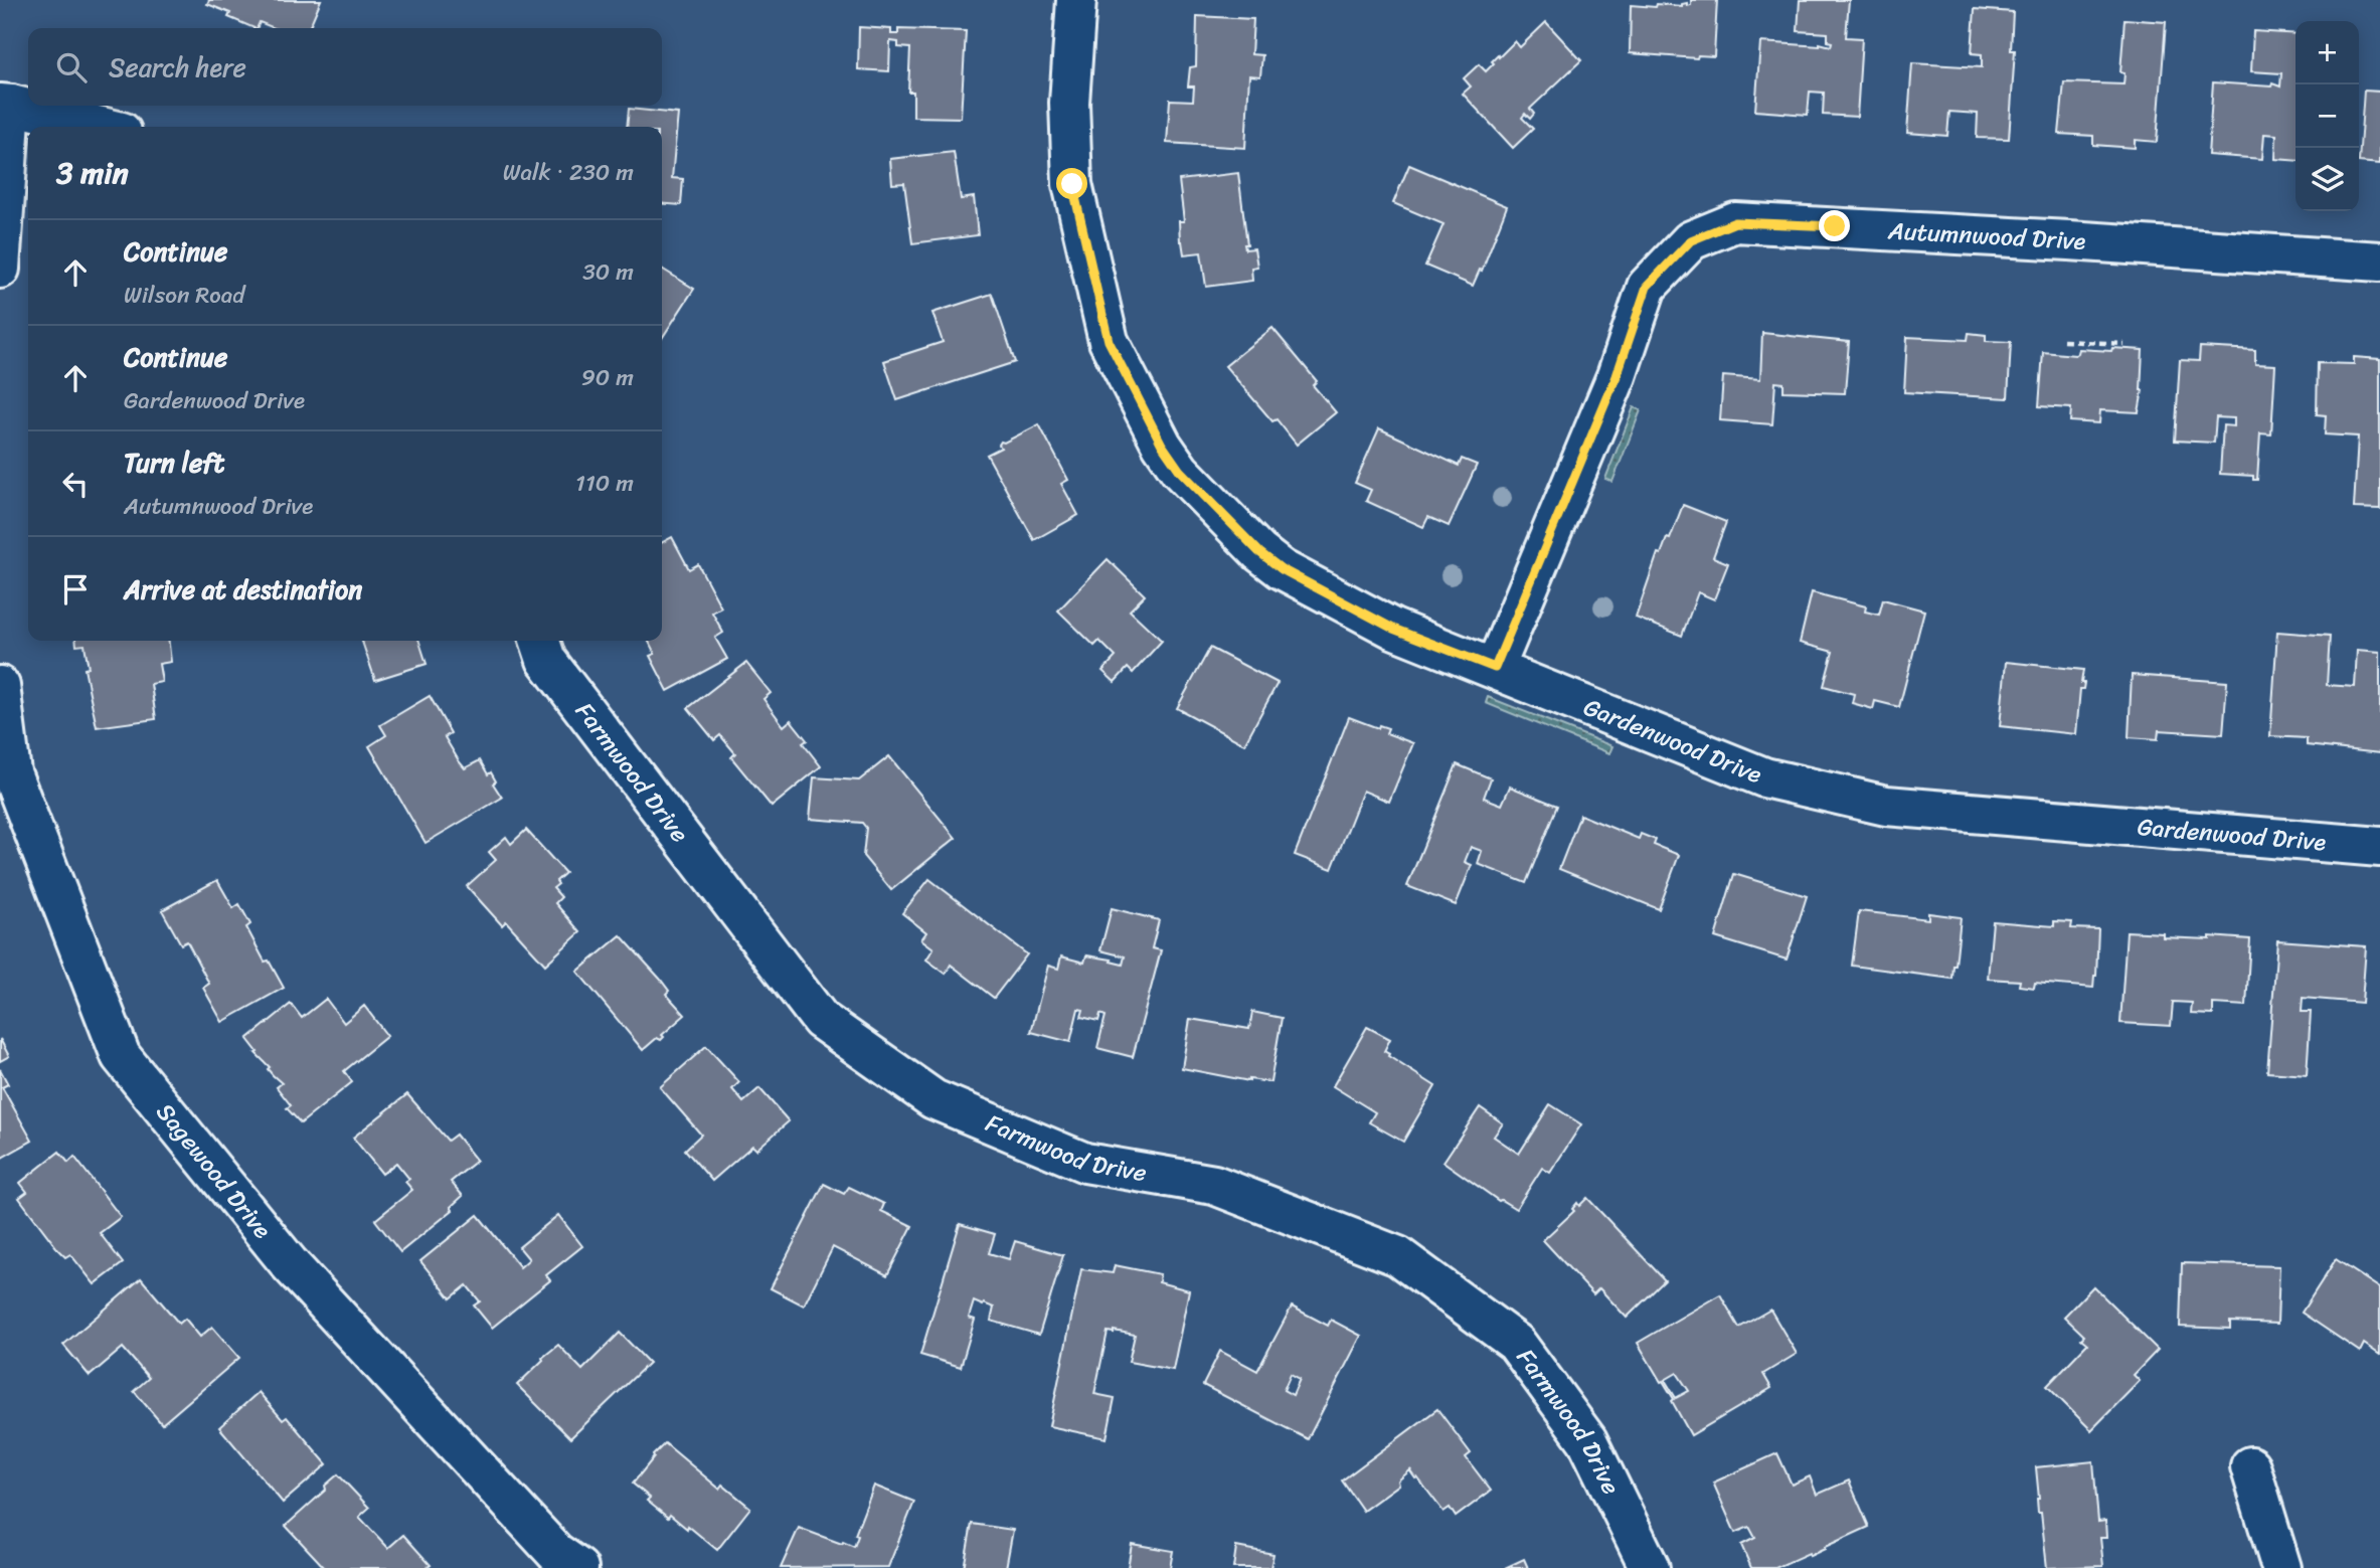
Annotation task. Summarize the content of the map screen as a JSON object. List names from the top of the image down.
{
  "streets": {
    "street": [
      "Autumnwood Drive",
      "Gardenwood Drive",
      "Farmwood Drive",
      "Sagewood Drive"
    ]
  },
  "crossings": [
    ["Autumnwood Drive", "Gardenwood Drive"]
  ],
  "page": {
    "map_buttons": ["+", "−"],
    "search": "Search here",
    "heading": ["3 min", "Walk · 230 m"],
    "list": [
      ["Continue", "Wilson Road", "30 m"],
      ["Continue", "Gardenwood Drive", "90 m"],
      ["Turn left", "Autumnwood Drive", "110 m"],
      "Arrive at destination"
    ]
  }
}
